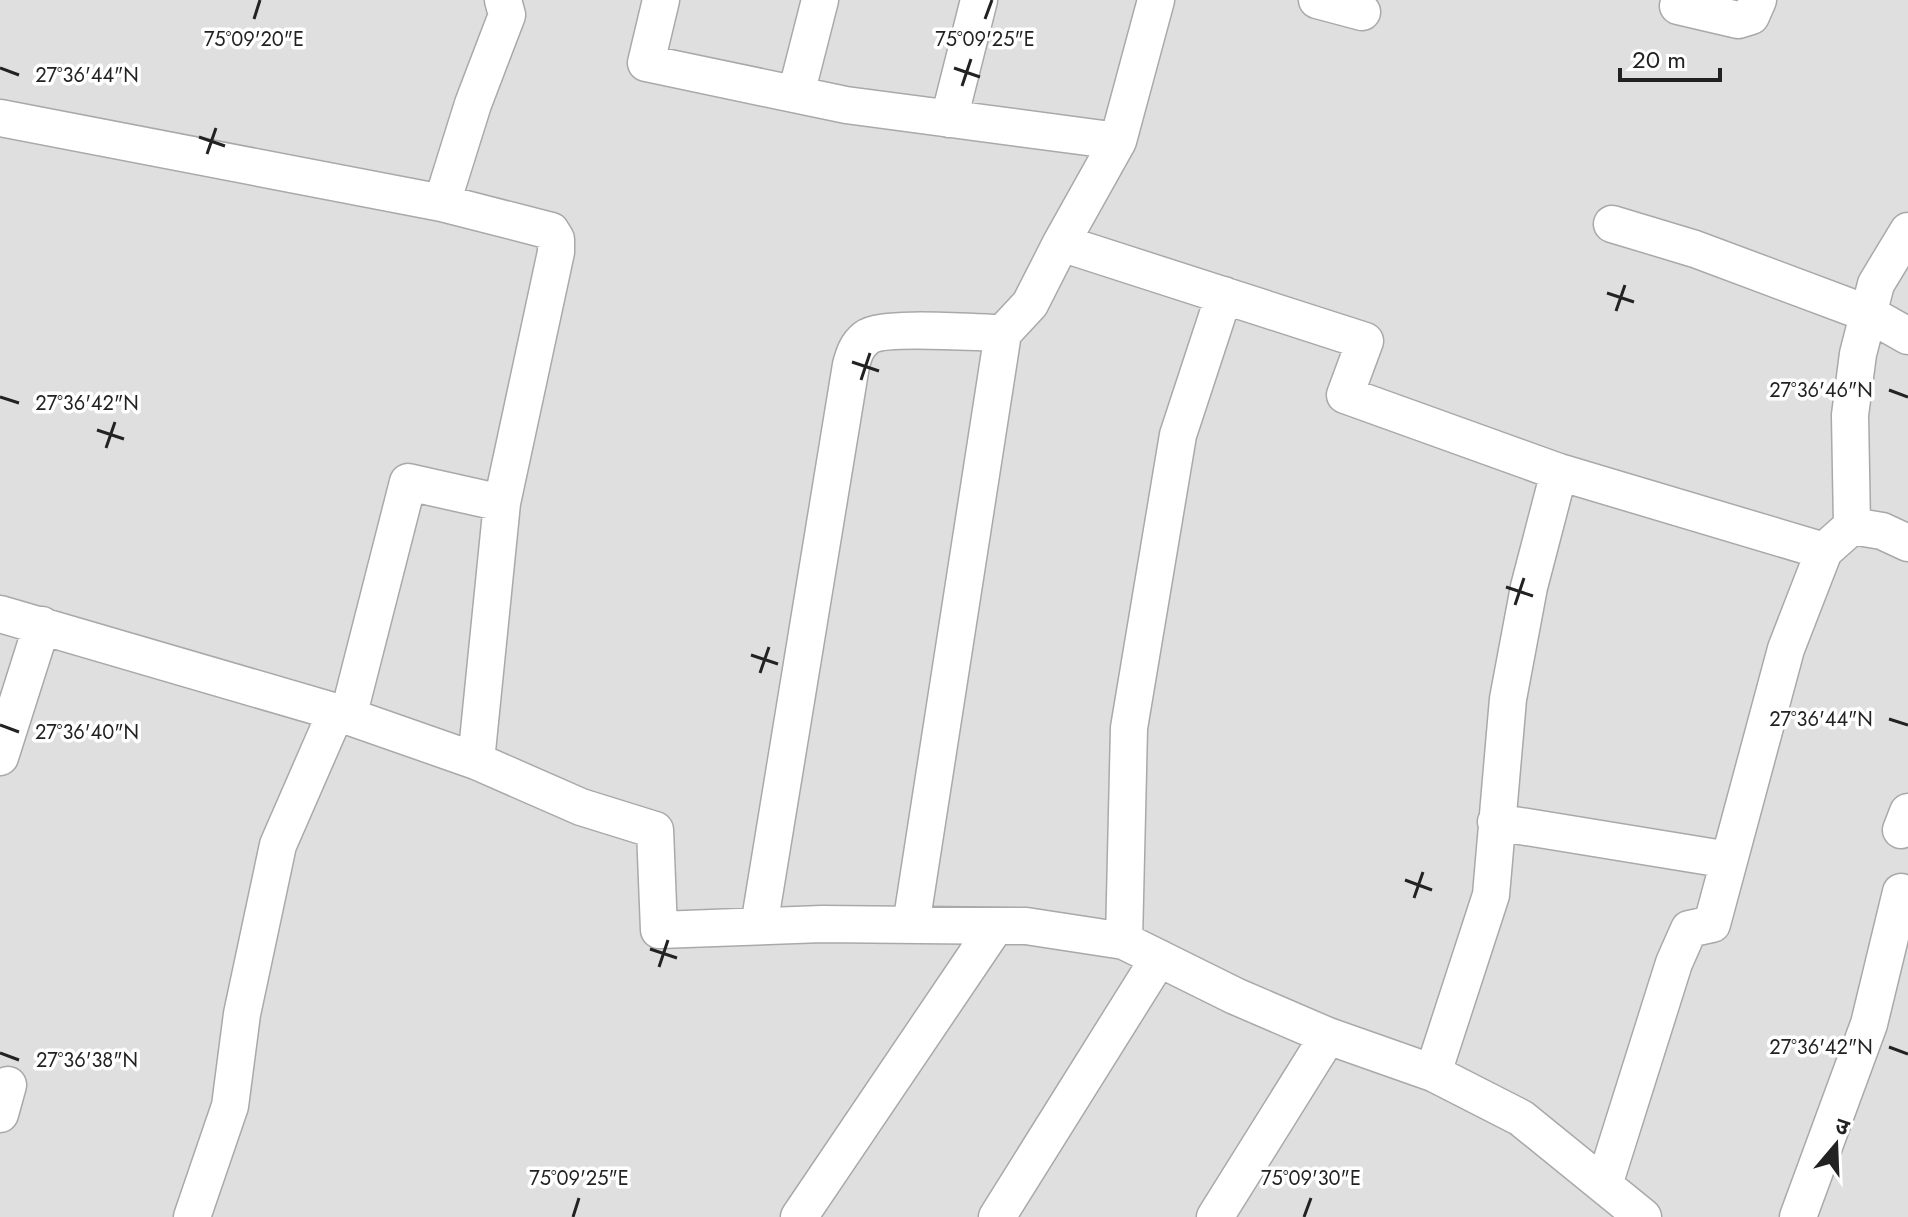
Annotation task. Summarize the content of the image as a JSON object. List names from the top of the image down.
{
  "scale_bar": "20 m",
  "north": "top",
  "coordinates": [
    "75°09'20\"E",
    "75°09'25\"E",
    "27°36'44\"N",
    "27°36'46\"N",
    "27°36'42\"N",
    "27°36'40\"N",
    "27°36'38\"N",
    "75°09'30\"E"
  ]
}
